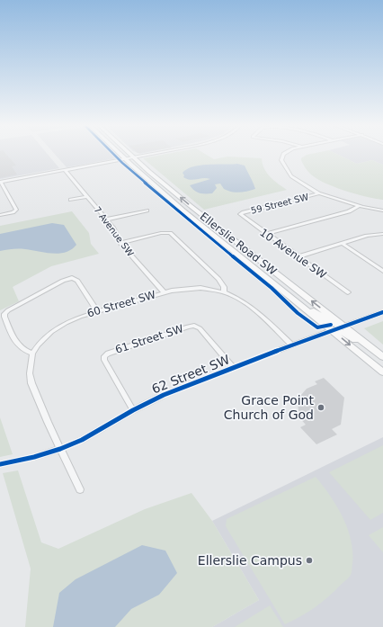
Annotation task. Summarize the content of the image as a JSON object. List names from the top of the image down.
{
  "streets": {
    "main road": ["Ellerslie Road SW"],
    "street": [
      "59 Street SW",
      "7 Avenue SW",
      "10 Avenue SW",
      "60 Street SW",
      "61 Street SW",
      "62 Street SW"
    ]
  },
  "crossings": [
    ["59 Street SW", "10 Avenue SW"],
    ["7 Avenue SW", "60 Street SW"],
    ["Ellerslie Road SW", "62 Street SW"],
    ["60 Street SW", "62 Street SW"],
    ["61 Street SW", "62 Street SW"]
  ],
  "places": ["Grace Point Church of God", "Ellerslie Campus"]
}
